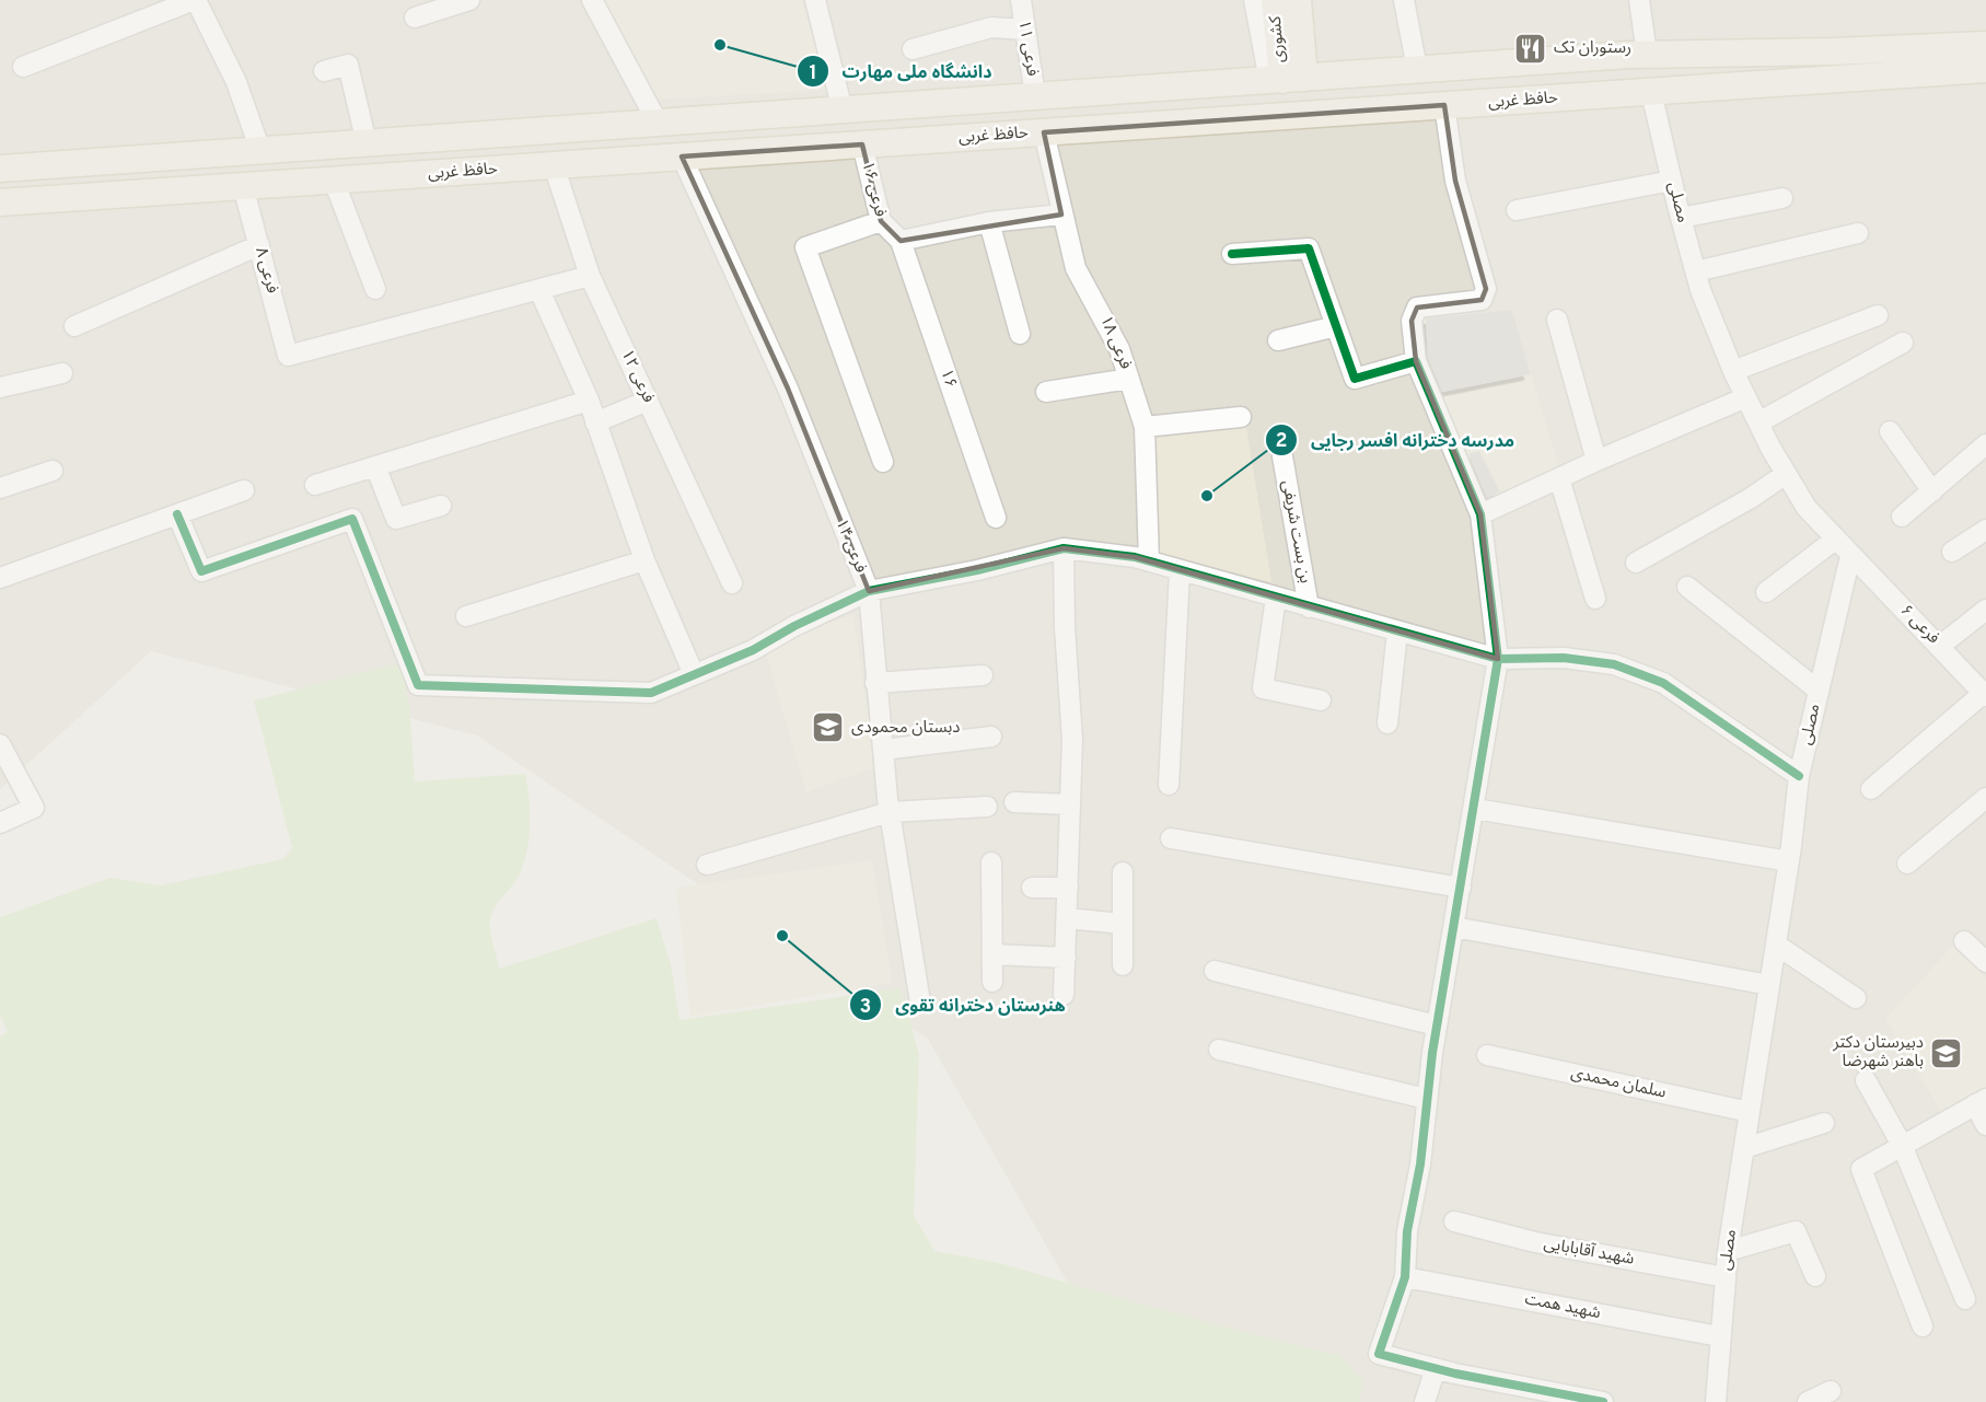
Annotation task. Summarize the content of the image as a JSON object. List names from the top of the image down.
{
  "streets": {
    "main road": ["کشوری", "حافظ غربی"],
    "street": [
      "فرعی ۱۱",
      "فرعی ۱۶",
      "مصلی",
      "فرعی ۸",
      "فرعی ۱۸",
      "فرعی ۱۲",
      "۱۶",
      "بن بست شریفی",
      "فرعی ۱۴",
      "فرعی ۶",
      "سلمان محمدی",
      "شهید آقابابایی",
      "شهید همت"
    ]
  },
  "crossings": [
    ["کشوری", "حافظ غربی"],
    ["فرعی ۱۱", "حافظ غربی"],
    ["حافظ غربی", "فرعی ۱۶"],
    ["حافظ غربی", "مصلی"],
    ["حافظ غربی", "فرعی ۸"],
    ["حافظ غربی", "فرعی ۱۸"],
    ["حافظ غربی", "فرعی ۱۲"],
    ["حافظ غربی", "فرعی ۱۴"],
    ["فرعی ۱۶", "۱۶"],
    ["مصلی", "فرعی ۶"],
    ["مصلی", "سلمان محمدی"],
    ["مصلی", "شهید آقابابایی"],
    ["مصلی", "شهید همت"]
  ],
  "places": {
    "other": ["دانشگاه ملی مهارت", "مدرسه دخترانه افسر رجایی", "هنرستان دخترانه تقوی"],
    "restaurant": ["رستوران تک"],
    "school or university": ["دبستان محمودی", "دبیرستان دکتر باهنر شهرضا"]
  }
}
